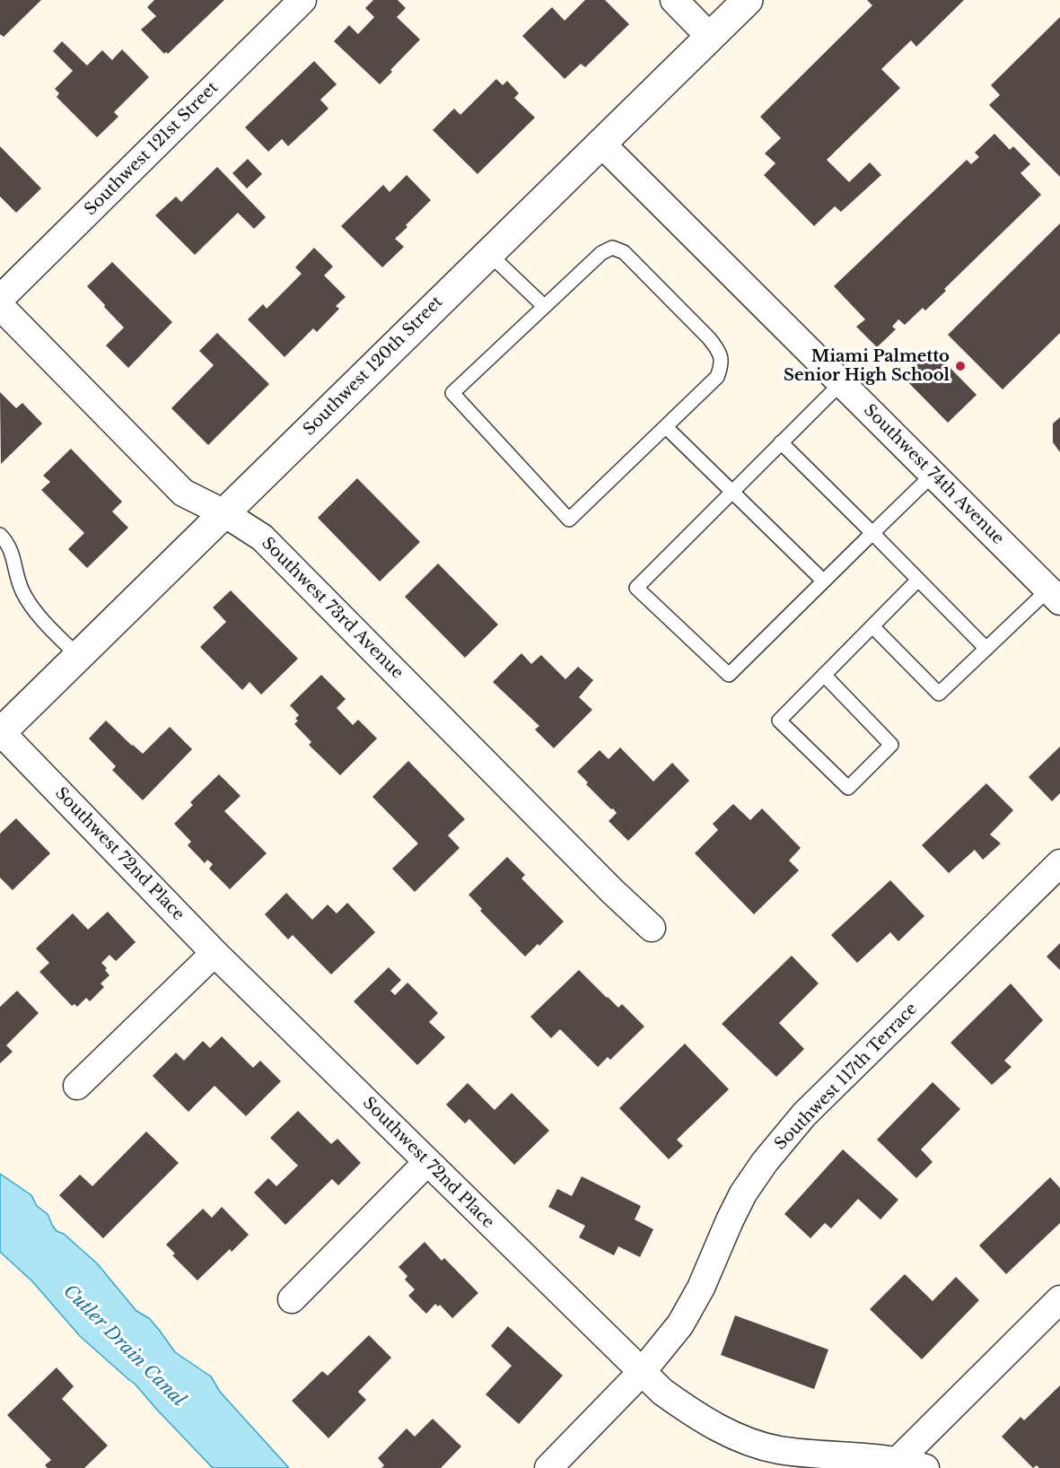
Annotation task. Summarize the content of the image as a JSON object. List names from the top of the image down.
{
  "streets": {
    "street": [
      "Southwest 121st Street",
      "Southwest 120th Street",
      "Southwest 74th Avenue",
      "Southwest 73rd Avenue",
      "Southwest 72nd Place",
      "Southwest 117th Terrace"
    ]
  },
  "crossings": [
    ["Southwest 120th Street", "Southwest 74th Avenue"],
    ["Southwest 120th Street", "Southwest 73rd Avenue"],
    ["Southwest 120th Street", "Southwest 72nd Place"],
    ["Southwest 72nd Place", "Southwest 117th Terrace"]
  ],
  "water": ["Cutler Drain Canal"],
  "places": ["Miami Palmetto Senior High School"]
}
